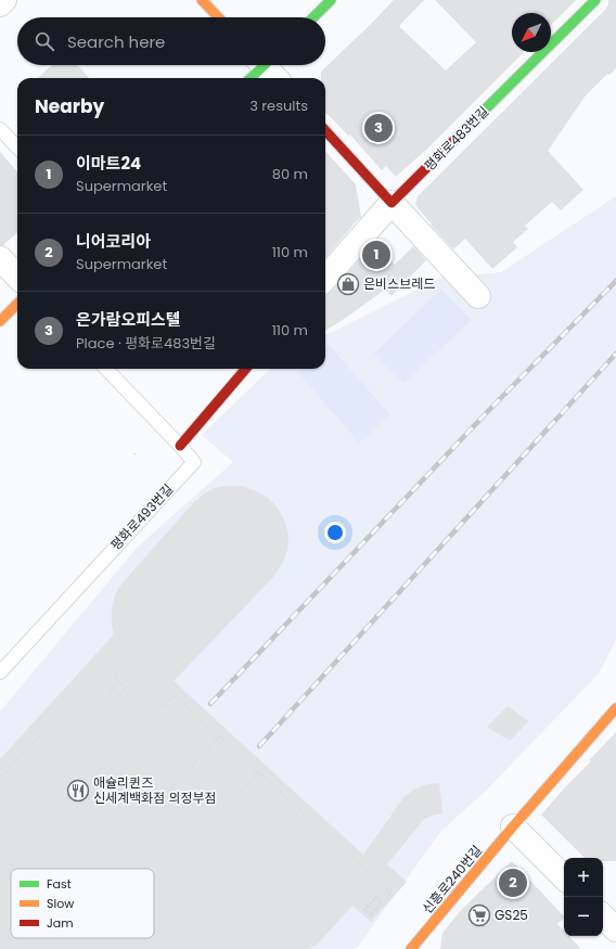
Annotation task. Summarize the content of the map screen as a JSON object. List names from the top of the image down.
{
  "streets": {
    "street": ["평화로483번길", "신흥로240번길"],
    "lane": ["평화로493번길"]
  },
  "places": {
    "shop": ["은비스브레드"],
    "restaurant": ["애슐리퀸즈 신세계백화점 의정부점"],
    "supermarket": ["GS25"]
  },
  "legend": ["Fast", "Slow", "Jam"],
  "north": "bottom left",
  "page": {
    "search": "Search here",
    "heading": ["Nearby", "3 results"],
    "pins": ["3", "1", "2"],
    "list": [
      {
        "mark": "1",
        "name": "이마트24",
        "note": "Supermarket",
        "value": "80 m"
      },
      {
        "mark": "2",
        "name": "니어코리아",
        "note": "Supermarket",
        "value": "110 m"
      },
      {
        "mark": "3",
        "name": "은가람오피스텔",
        "note": "Place · 평화로483번길",
        "value": "110 m"
      }
    ],
    "map_buttons": ["+", "−"]
  }
}
